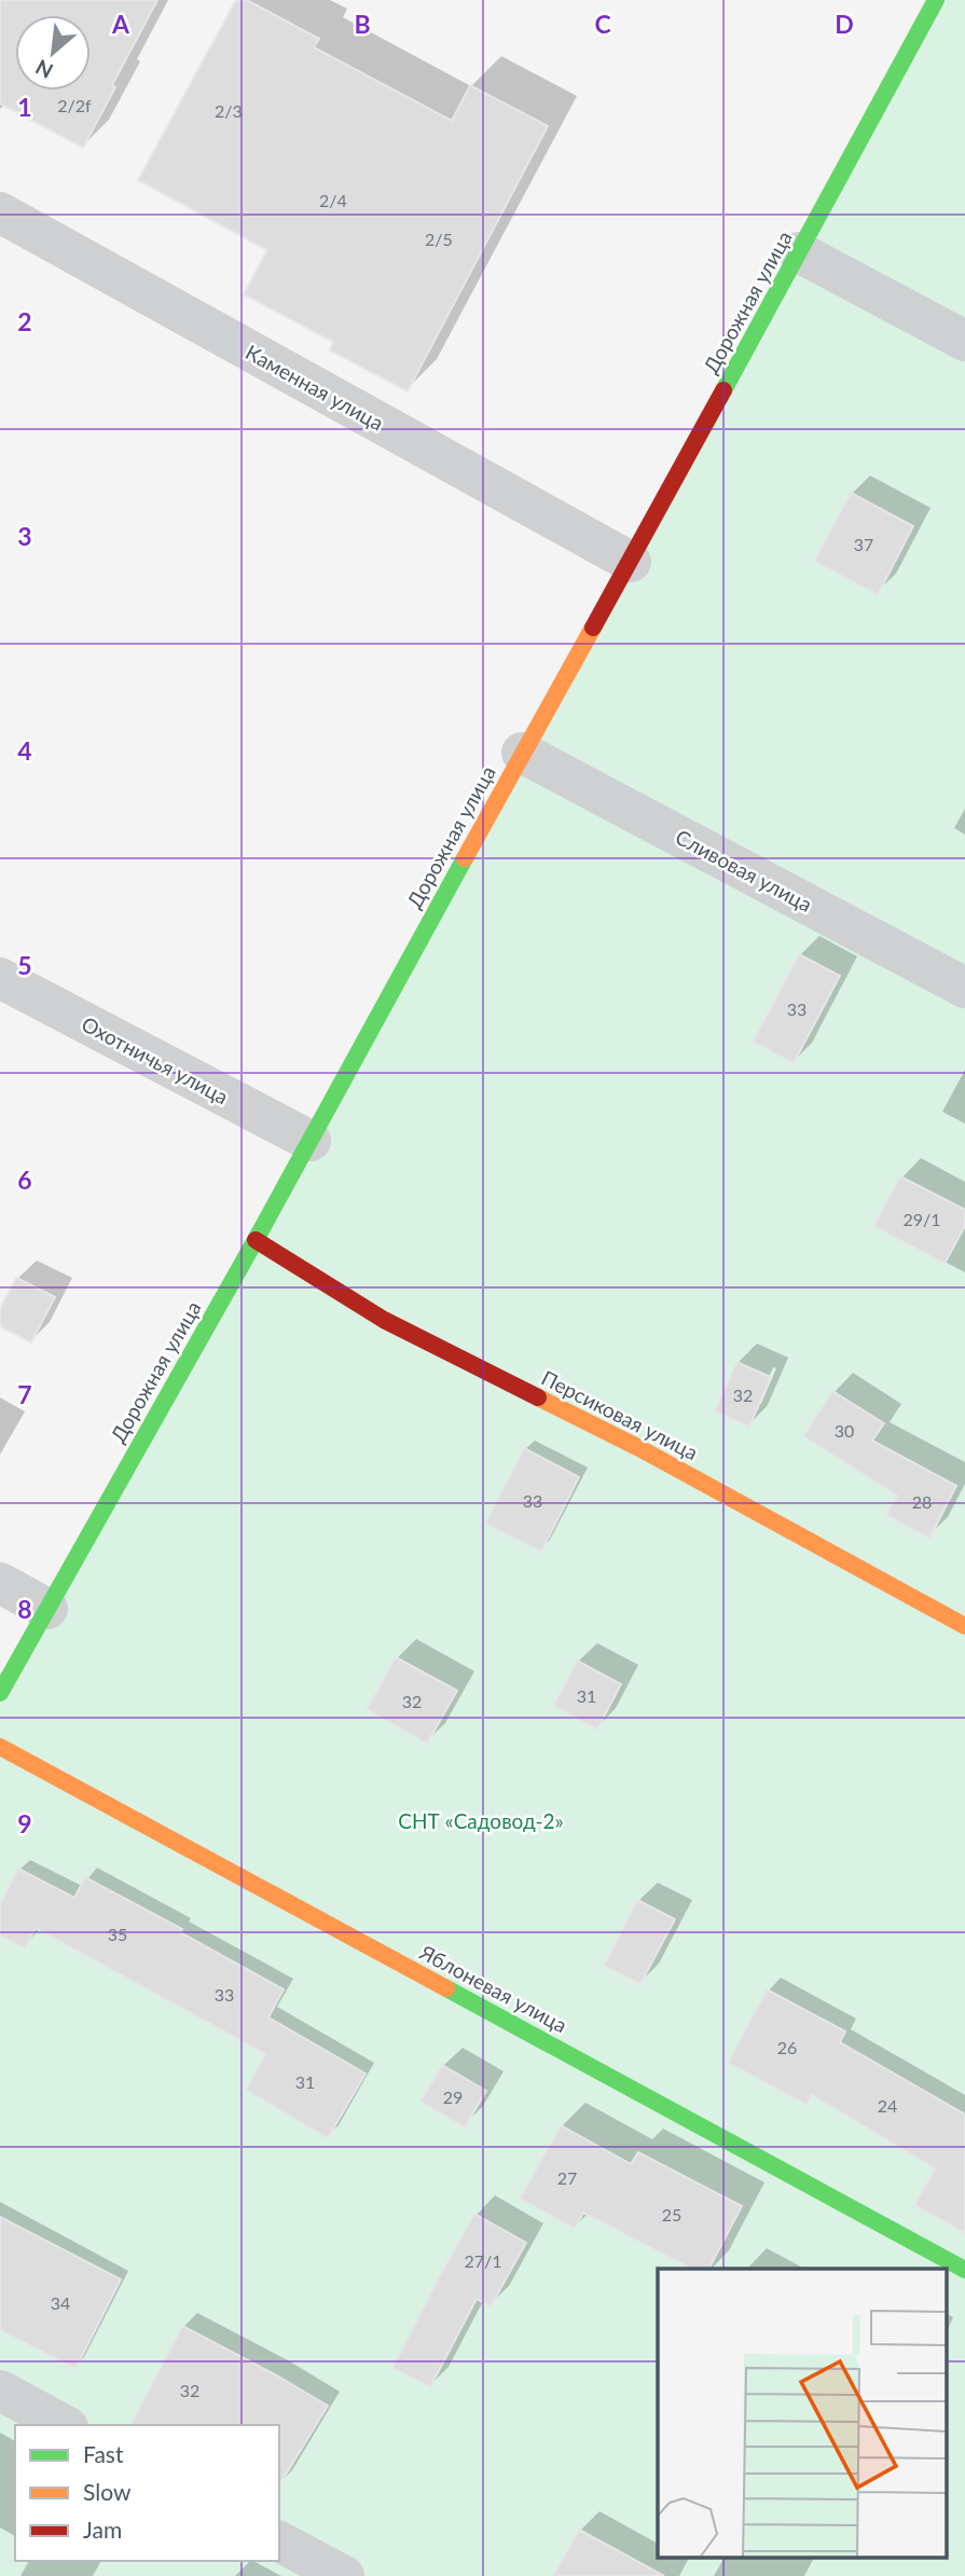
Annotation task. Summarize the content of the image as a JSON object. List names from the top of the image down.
{
  "streets": {
    "street": [
      "Дорожная улица",
      "Каменная улица",
      "Сливовая улица",
      "Охотничья улица",
      "Персиковая улица",
      "Яблоневая улица"
    ]
  },
  "crossings": [
    ["Дорожная улица", "Каменная улица"],
    ["Дорожная улица", "Сливовая улица"],
    ["Дорожная улица", "Охотничья улица"],
    ["Дорожная улица", "Персиковая улица"]
  ],
  "parks": ["СНТ «Садовод-2»"],
  "house_numbers": [
    "2/2f",
    "2/3",
    "2/4",
    "2/5",
    "37",
    "33",
    "29/1",
    "32",
    "30",
    "33",
    "28",
    "31",
    "32",
    "35",
    "33",
    "26",
    "31",
    "29",
    "24",
    "27",
    "25",
    "27/1",
    "34",
    "32"
  ],
  "legend": ["Fast", "Slow", "Jam"],
  "north": "bottom left",
  "grid": {
    "columns": [
      "A",
      "B",
      "C",
      "D"
    ],
    "rows": [
      "1",
      "2",
      "3",
      "4",
      "5",
      "6",
      "7",
      "8",
      "9"
    ]
  }
}
